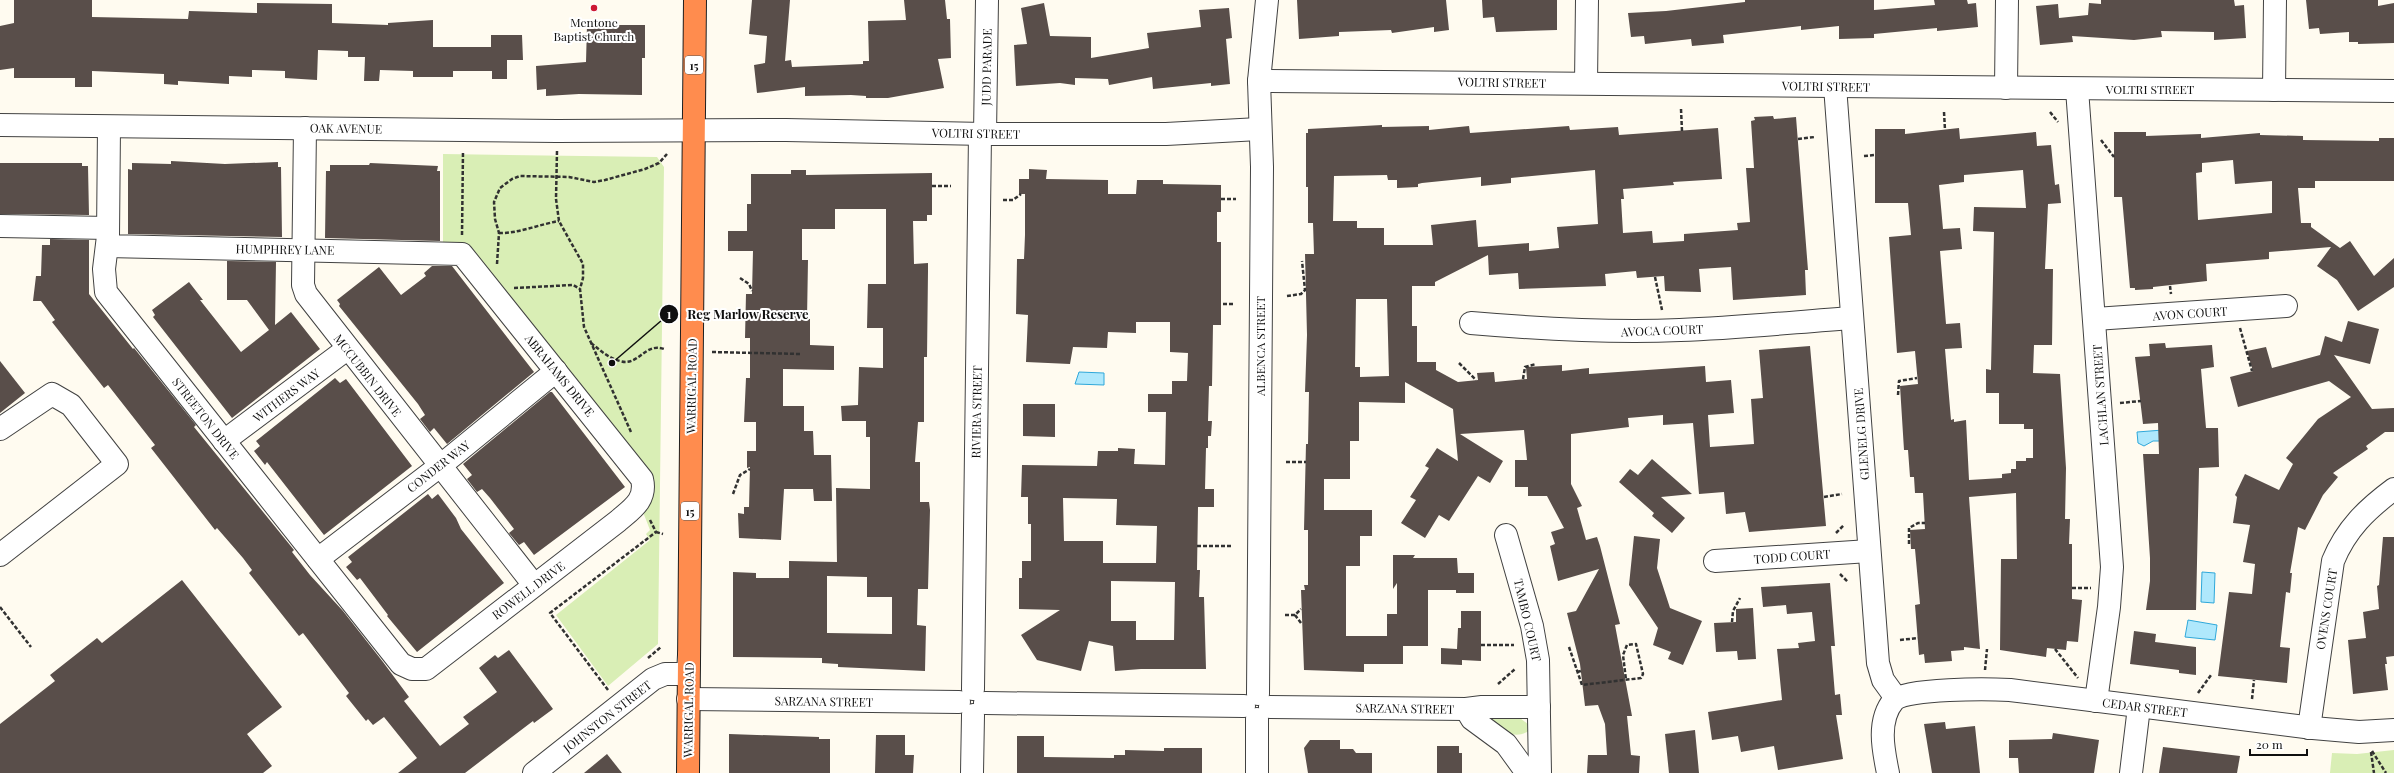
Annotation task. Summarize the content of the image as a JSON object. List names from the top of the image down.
{
  "streets": {
    "highway": ["15", "WARRIGAL ROAD"],
    "street": [
      "JUDD PARADE",
      "VOLTRI STREET",
      "OAK AVENUE",
      "HUMPHREY LANE",
      "AVON COURT",
      "AVOCA COURT",
      "ALBENCA STREET",
      "MCCUBBIN DRIVE",
      "ABRAHAMS DRIVE",
      "WITHERS WAY",
      "LACHLAN STREET",
      "RIVIERA STREET",
      "STREETON DRIVE",
      "GLENELG DRIVE",
      "CONDER WAY",
      "TODD COURT",
      "ROWELL DRIVE",
      "OVENS COURT",
      "TAMBO COURT",
      "SARZANA STREET",
      "CEDAR STREET",
      "JOHNSTON STREET"
    ]
  },
  "crossings": [
    ["JUDD PARADE", "VOLTRI STREET"],
    ["JUDD PARADE", "RIVIERA STREET"],
    ["VOLTRI STREET", "OAK AVENUE"],
    ["VOLTRI STREET", "ALBENCA STREET"],
    ["VOLTRI STREET", "WARRIGAL ROAD"],
    ["VOLTRI STREET", "LACHLAN STREET"],
    ["VOLTRI STREET", "RIVIERA STREET"],
    ["VOLTRI STREET", "GLENELG DRIVE"],
    ["OAK AVENUE", "MCCUBBIN DRIVE"],
    ["OAK AVENUE", "WARRIGAL ROAD"],
    ["OAK AVENUE", "STREETON DRIVE"],
    ["HUMPHREY LANE", "MCCUBBIN DRIVE"],
    ["HUMPHREY LANE", "ABRAHAMS DRIVE"],
    ["HUMPHREY LANE", "STREETON DRIVE"],
    ["AVON COURT", "LACHLAN STREET"],
    ["AVOCA COURT", "GLENELG DRIVE"],
    ["ALBENCA STREET", "SARZANA STREET"],
    ["MCCUBBIN DRIVE", "WITHERS WAY"],
    ["MCCUBBIN DRIVE", "CONDER WAY"],
    ["MCCUBBIN DRIVE", "ROWELL DRIVE"],
    ["ABRAHAMS DRIVE", "CONDER WAY"],
    ["ABRAHAMS DRIVE", "ROWELL DRIVE"],
    ["WARRIGAL ROAD", "SARZANA STREET"],
    ["WARRIGAL ROAD", "JOHNSTON STREET"],
    ["WITHERS WAY", "STREETON DRIVE"],
    ["LACHLAN STREET", "CEDAR STREET"],
    ["RIVIERA STREET", "SARZANA STREET"],
    ["STREETON DRIVE", "CONDER WAY"],
    ["STREETON DRIVE", "ROWELL DRIVE"],
    ["GLENELG DRIVE", "TODD COURT"],
    ["GLENELG DRIVE", "CEDAR STREET"],
    ["OVENS COURT", "CEDAR STREET"],
    ["TAMBO COURT", "SARZANA STREET"]
  ],
  "places": ["Mentone Baptist Church", "Reg Marlow Reserve"],
  "scale_bar": "20 m"
}
